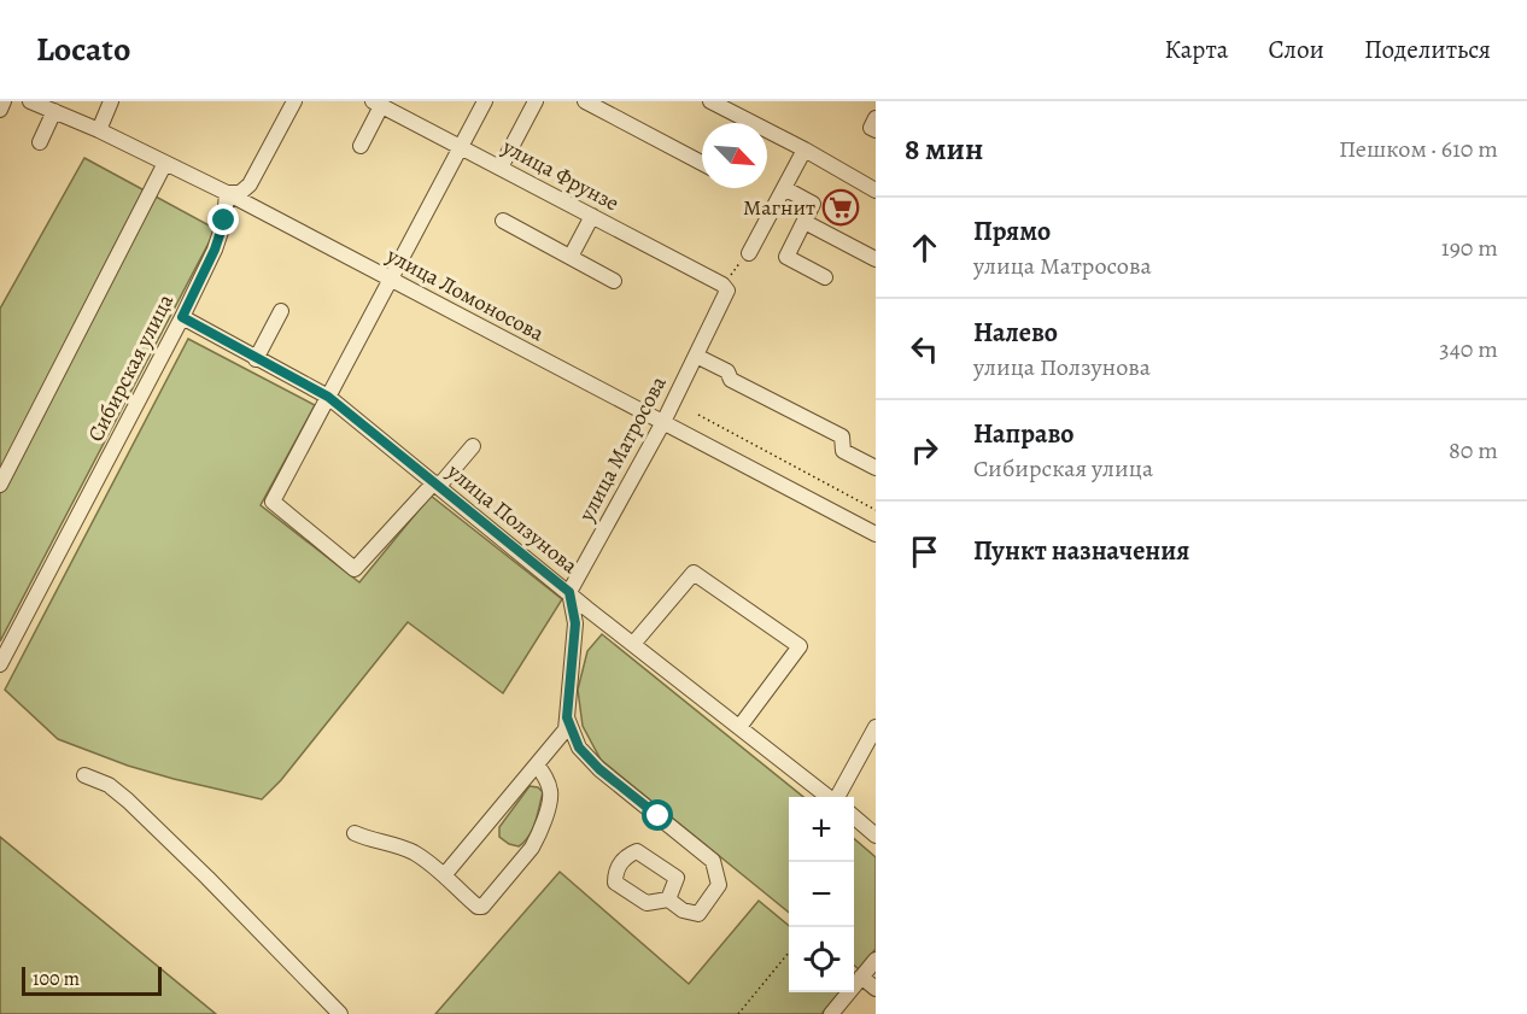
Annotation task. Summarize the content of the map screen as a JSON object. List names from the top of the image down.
{
  "streets": {
    "street": [
      "улица Фрунзе",
      "улица Ломоносова",
      "Сибирская улица",
      "улица Матросова",
      "улица Ползунова"
    ]
  },
  "crossings": [
    ["улица Фрунзе", "улица Матросова"],
    ["улица Ломоносова", "Сибирская улица"],
    ["улица Ломоносова", "улица Матросова"],
    ["Сибирская улица", "улица Ползунова"],
    ["улица Матросова", "улица Ползунова"]
  ],
  "places": {
    "supermarket": ["Магнит"]
  },
  "scale_bar": "100 m",
  "north": "bottom right",
  "page": {
    "header": "Locato",
    "nav": ["Карта", "Слои", "Поделиться"],
    "heading": ["8 мин", "Пешком · 610 m"],
    "list": [
      ["Прямо", "улица Матросова", "190 m"],
      ["Налево", "улица Ползунова", "340 m"],
      ["Направо", "Сибирская улица", "80 m"],
      "Пункт назначения"
    ],
    "map_buttons": ["+", "−"],
    "scale": "100 m"
  }
}
